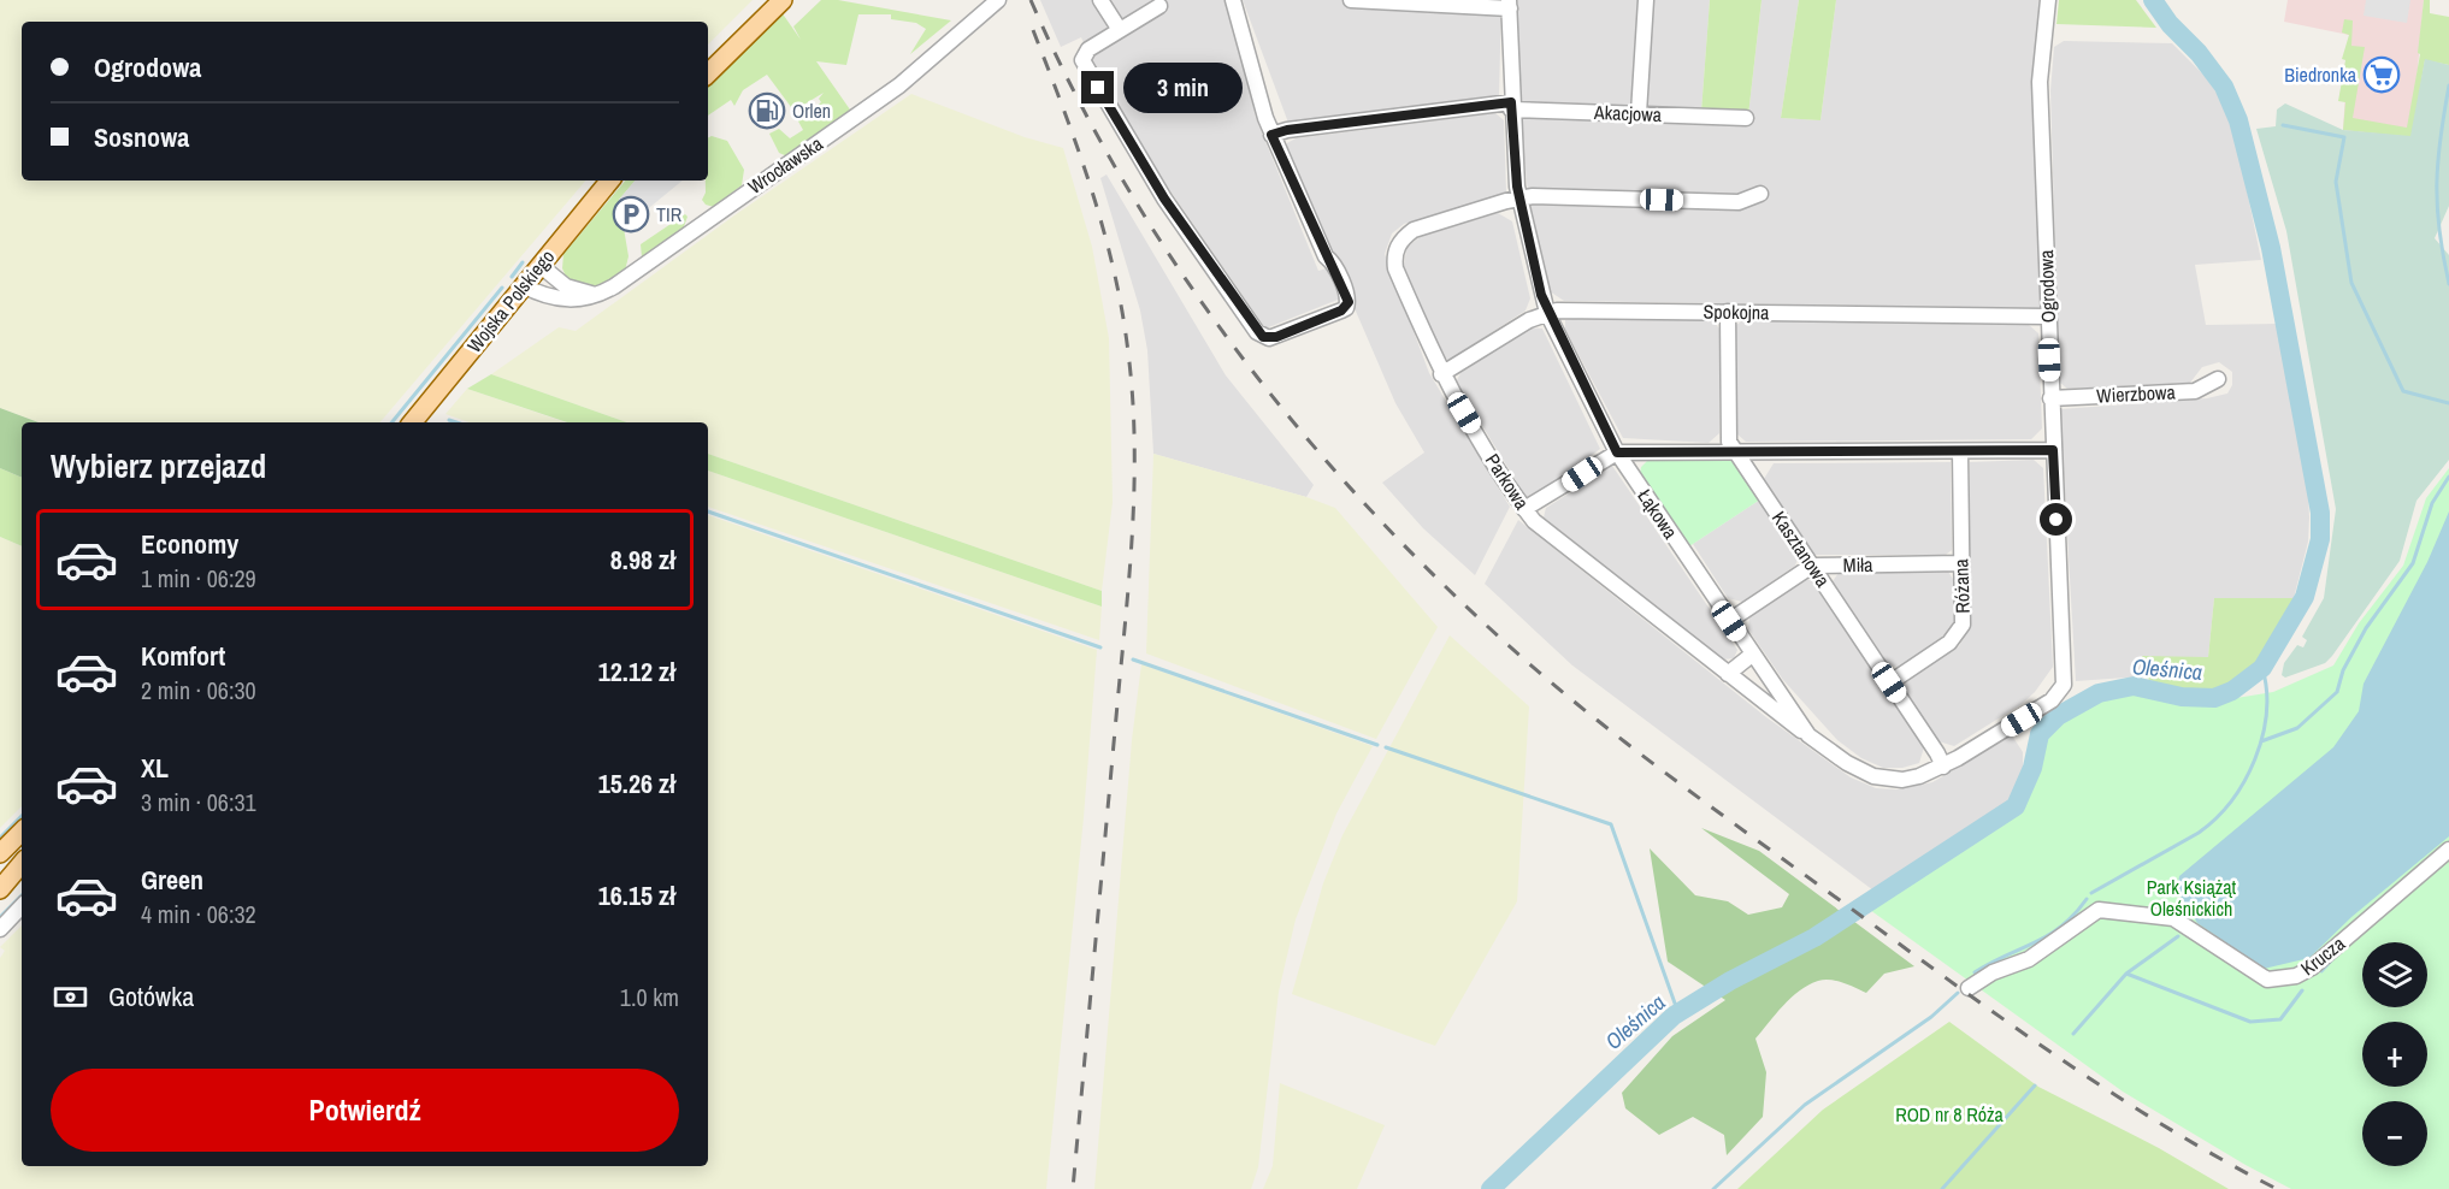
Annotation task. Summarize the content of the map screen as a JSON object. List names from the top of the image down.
{
  "streets": {
    "main road": ["Wojska Polskiego"],
    "street": [
      "Akacjowa",
      "Wrocławska",
      "Ogrodowa",
      "Spokojna",
      "Wierzbowa",
      "Parkowa",
      "Łąkowa",
      "Kasztanowa",
      "Miła",
      "Różana",
      "Krucza"
    ]
  },
  "crossings": [
    ["Akacjowa", "Łąkowa"],
    ["Wrocławska", "Wojska Polskiego"],
    ["Ogrodowa", "Spokojna"],
    ["Ogrodowa", "Wierzbowa"],
    ["Ogrodowa", "Łąkowa"],
    ["Ogrodowa", "Kasztanowa"],
    ["Spokojna", "Parkowa"],
    ["Spokojna", "Łąkowa"],
    ["Spokojna", "Kasztanowa"],
    ["Parkowa", "Łąkowa"],
    ["Łąkowa", "Kasztanowa"],
    ["Kasztanowa", "Miła"],
    ["Kasztanowa", "Różana"],
    ["Miła", "Różana"]
  ],
  "water": ["Oleśnica"],
  "parks": ["Park Książąt Oleśnickich", "ROD nr 8 Róża"],
  "places": {
    "supermarket": ["Biedronka"],
    "fuel station": ["Orlen"],
    "parking": ["TIR"]
  },
  "page": {
    "banner": ["Ogrodowa", "Sosnowa"],
    "bubble": "3 min",
    "heading": "Wybierz przejazd",
    "list": [
      {
        "name": "Economy",
        "note": "1 min · 06:29",
        "value": "8.98 zł"
      },
      {
        "name": "Komfort",
        "note": "2 min · 06:30",
        "value": "12.12 zł"
      },
      {
        "name": "XL",
        "note": "3 min · 06:31",
        "value": "15.26 zł"
      },
      {
        "name": "Green",
        "note": "4 min · 06:32",
        "value": "16.15 zł"
      }
    ],
    "map_buttons": ["+", "−"],
    "pay": ["Gotówka", "1.0 km"],
    "buttons": "Potwierdź"
  }
}
